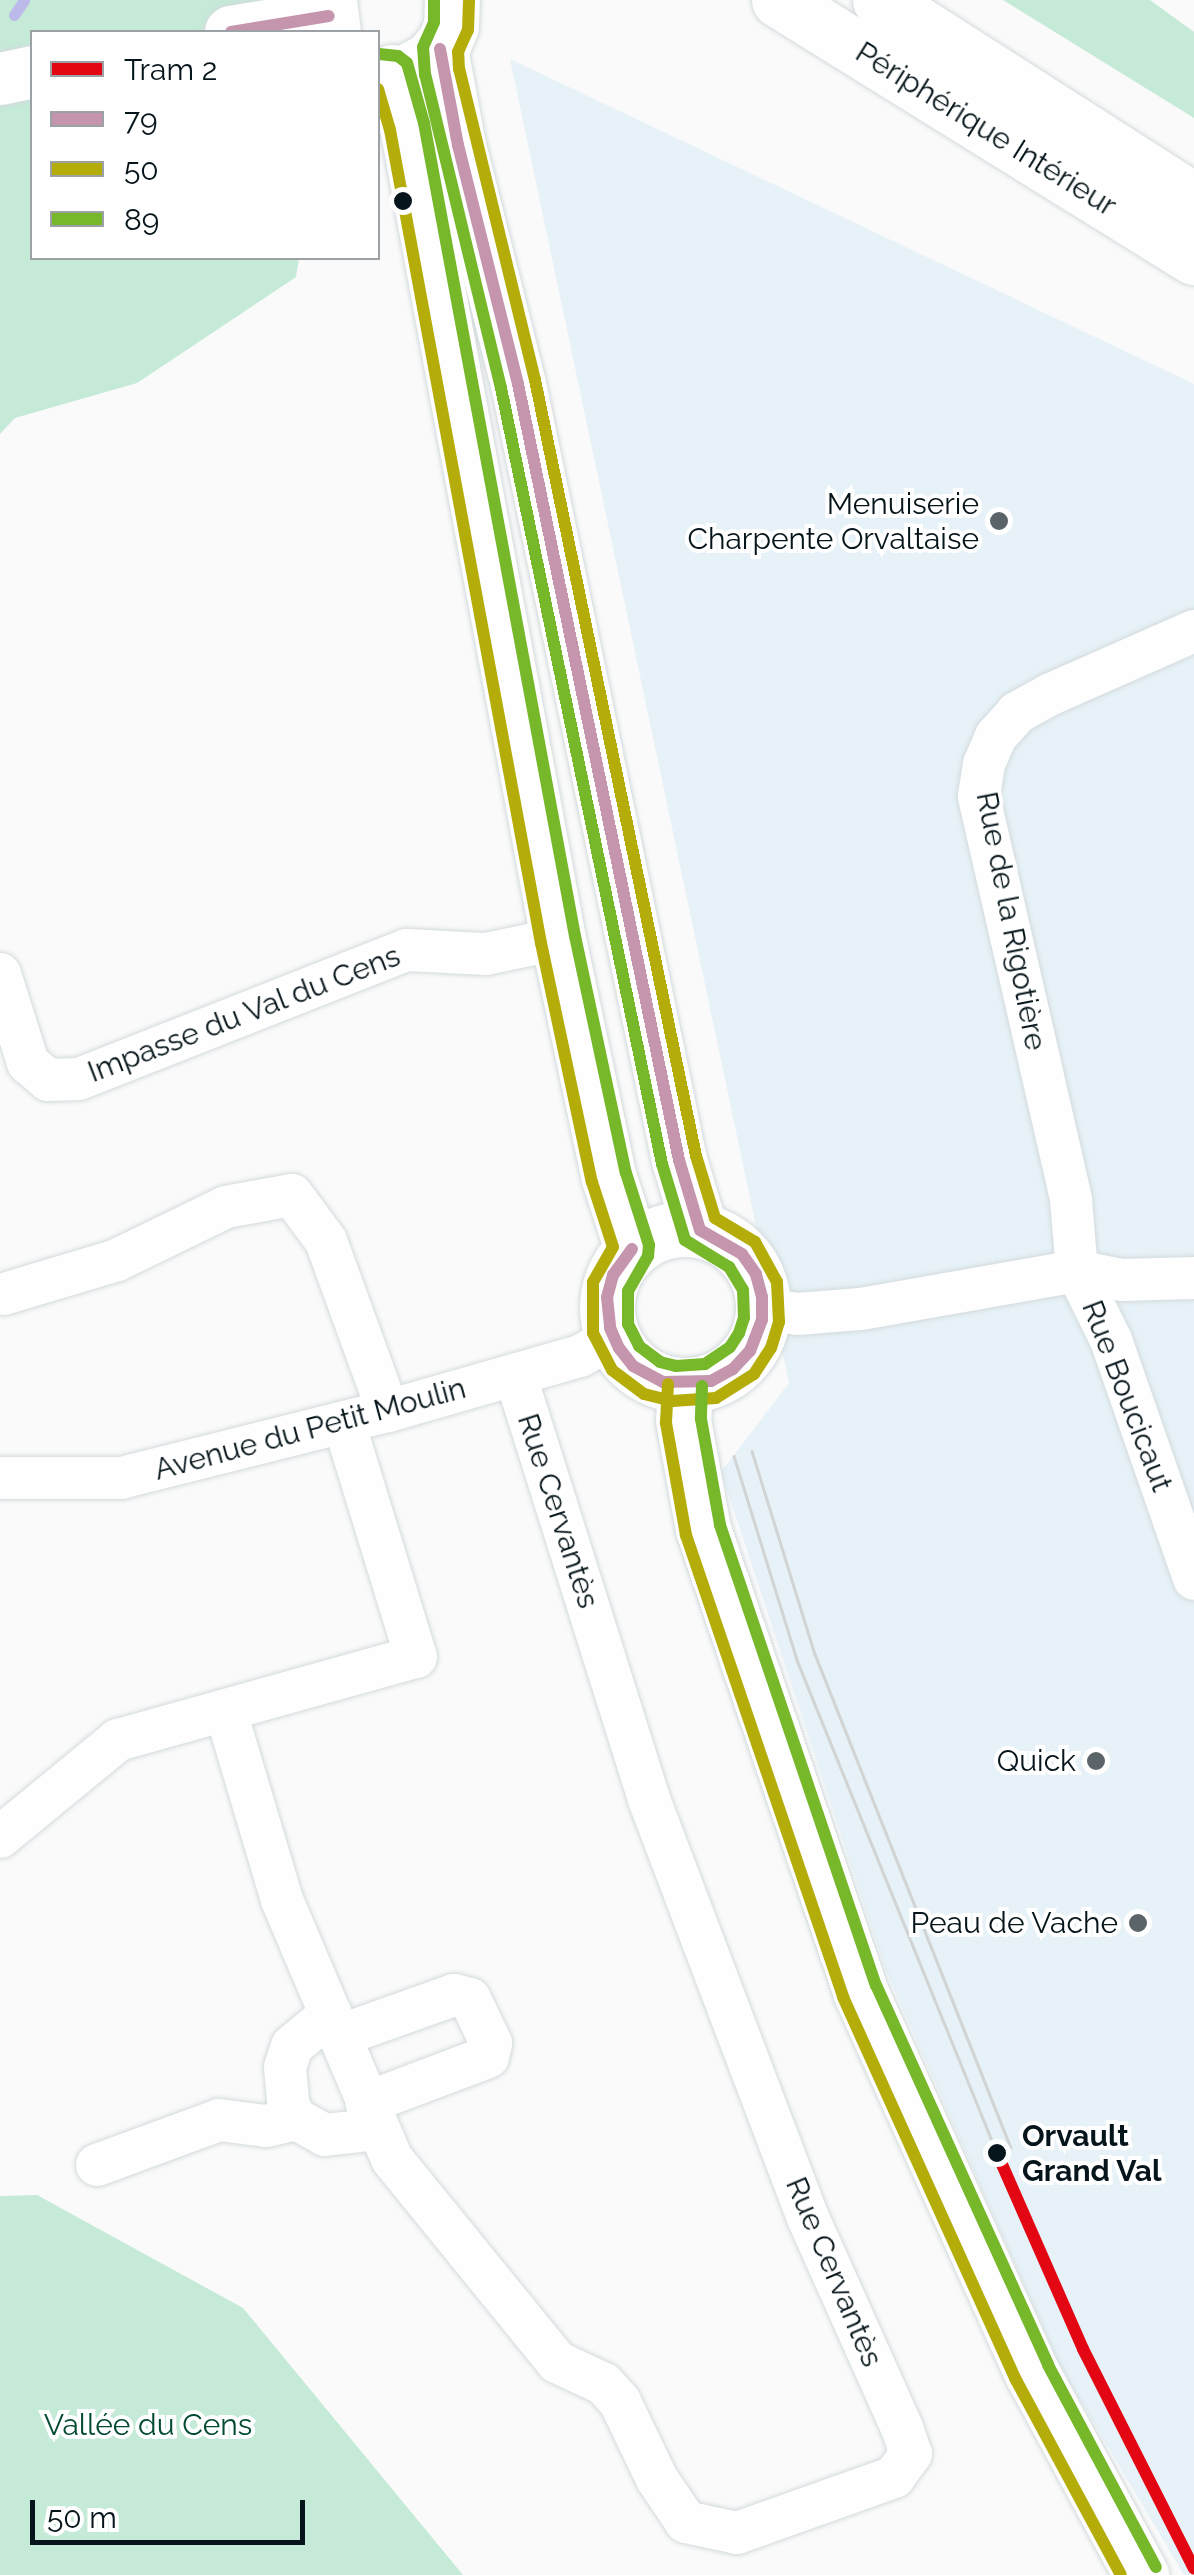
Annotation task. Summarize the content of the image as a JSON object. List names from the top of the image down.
{
  "streets": {
    "main road": ["Périphérique Intérieur"],
    "street": [
      "Rue de la Rigotière",
      "Impasse du Val du Cens",
      "Rue Boucicaut",
      "Avenue du Petit Moulin",
      "Rue Cervantès"
    ]
  },
  "crossings": [
    ["Rue de la Rigotière", "Rue Boucicaut"],
    ["Avenue du Petit Moulin", "Rue Cervantès"]
  ],
  "parks": ["Vallée du Cens"],
  "places": [
    "Menuiserie Charpente Orvaltaise",
    "Quick",
    "Peau de Vache",
    "Orvault Grand Val"
  ],
  "lines": [
    "transit line 89",
    "transit line 50",
    "transit line 79",
    "tram line 2"
  ],
  "legend": [
    "Tram 2",
    "79",
    "50",
    "89"
  ],
  "scale_bar": "50 m"
}
